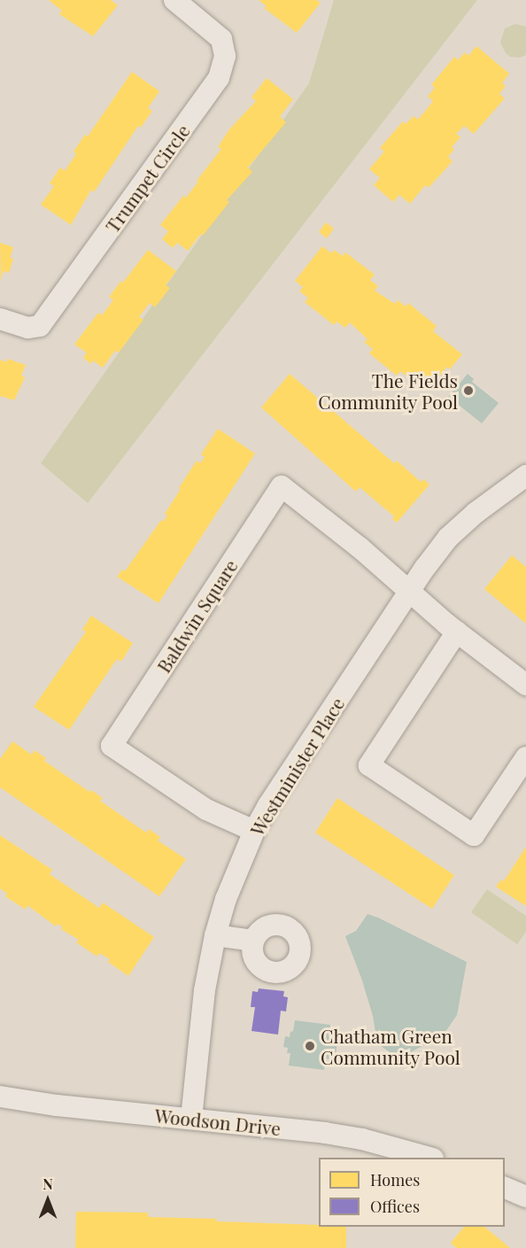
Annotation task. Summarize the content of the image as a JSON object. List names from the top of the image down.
{
  "streets": {
    "street": [
      "Trumpet Circle",
      "Baldwin Square",
      "Westminister Place",
      "Woodson Drive"
    ]
  },
  "crossings": [
    ["Baldwin Square", "Westminister Place"],
    ["Westminister Place", "Woodson Drive"]
  ],
  "places": ["The Fields Community Pool", "Chatham Green Community Pool"],
  "legend": ["Homes", "Offices"],
  "north": "top"
}
